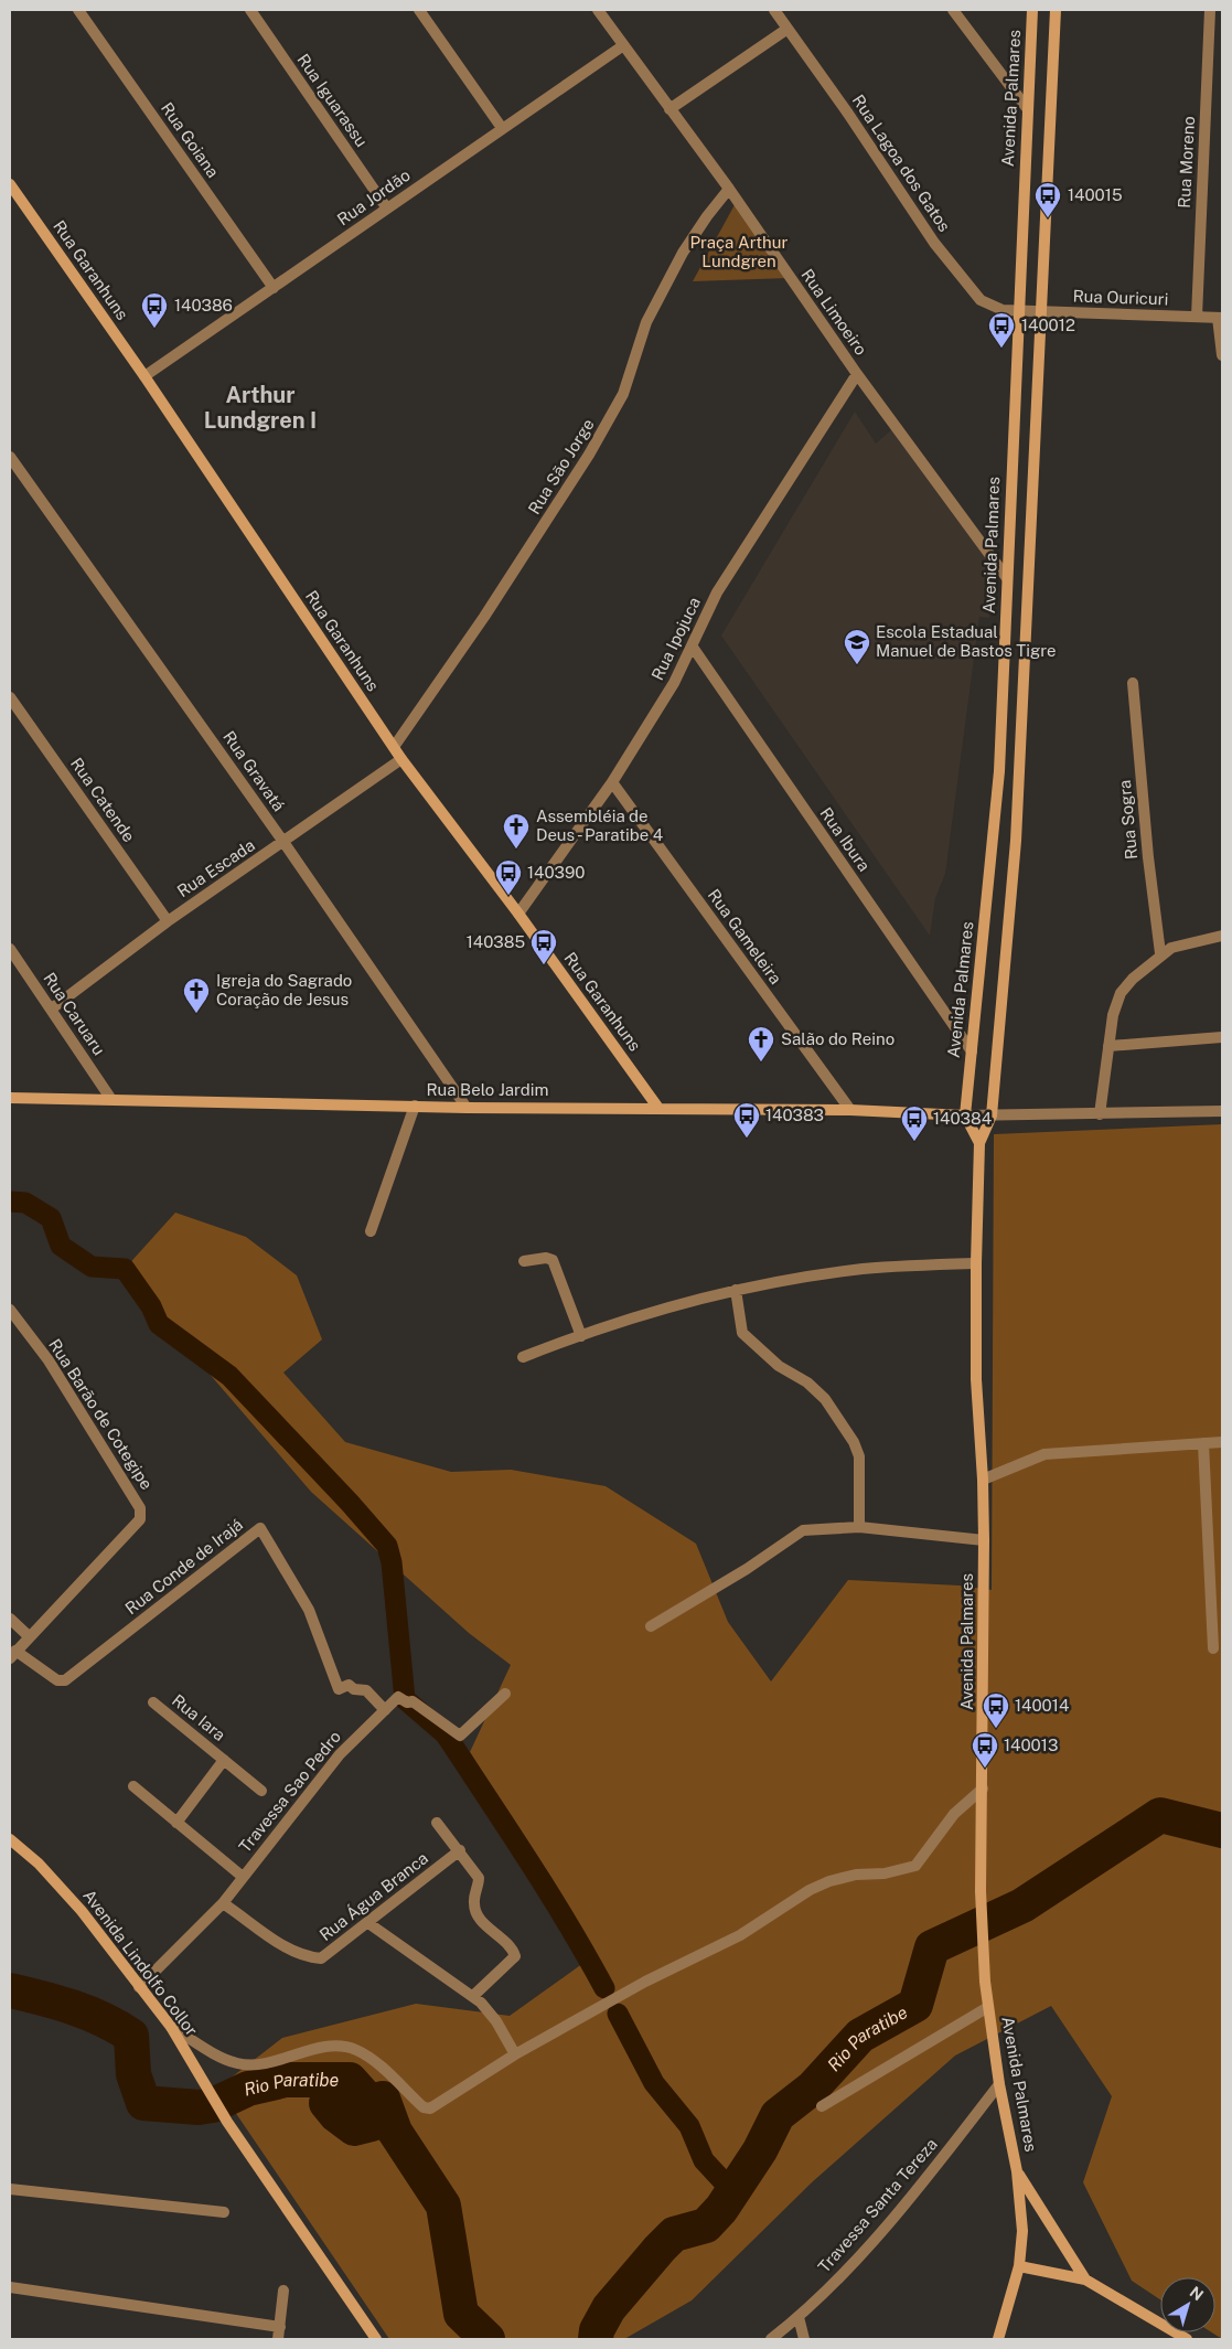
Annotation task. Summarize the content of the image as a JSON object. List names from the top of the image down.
{
  "streets": {
    "main road": [
      "Avenida Palmares",
      "Rua Garanhuns",
      "Rua Belo Jardim",
      "Avenida Lindolfo Collor"
    ],
    "street": [
      "Rua Iguarassu",
      "Rua Goiana",
      "Rua Moreno",
      "Rua Lagoa dos Gatos",
      "Rua Jordão",
      "Rua Ouricuri",
      "Rua Limoeiro",
      "Rua São Jorge",
      "Rua Ipojuca",
      "Rua Gravatá",
      "Rua Catende",
      "Rua Sogra",
      "Rua Ibura",
      "Rua Escada",
      "Rua Gameleira",
      "Rua Caruaru",
      "Rua Barão de Cotegipe",
      "Rua Conde de Irajá",
      "Rua Iara",
      "Travessa Sao Pedro",
      "Rua Água Branca",
      "Travessa Santa Tereza"
    ]
  },
  "crossings": [
    ["Avenida Palmares", "Rua Lagoa dos Gatos"],
    ["Avenida Palmares", "Rua Ouricuri"],
    ["Avenida Palmares", "Rua Limoeiro"],
    ["Avenida Palmares", "Rua Ibura"],
    ["Avenida Palmares", "Rua Belo Jardim"],
    ["Avenida Palmares", "Travessa Santa Tereza"],
    ["Rua Iguarassu", "Rua Jordão"],
    ["Rua Goiana", "Rua Jordão"],
    ["Rua Moreno", "Rua Ouricuri"],
    ["Rua Lagoa dos Gatos", "Rua Ouricuri"],
    ["Rua Jordão", "Rua Garanhuns"],
    ["Rua Jordão", "Rua Limoeiro"],
    ["Rua Garanhuns", "Rua São Jorge"],
    ["Rua Garanhuns", "Rua Ipojuca"],
    ["Rua Garanhuns", "Rua Escada"],
    ["Rua Garanhuns", "Rua Belo Jardim"],
    ["Rua Limoeiro", "Rua São Jorge"],
    ["Rua Limoeiro", "Rua Ipojuca"],
    ["Rua Ipojuca", "Rua Ibura"],
    ["Rua Ipojuca", "Rua Gameleira"],
    ["Rua Gravatá", "Rua Escada"],
    ["Rua Gravatá", "Rua Belo Jardim"],
    ["Rua Catende", "Rua Escada"],
    ["Rua Escada", "Rua Caruaru"],
    ["Rua Gameleira", "Rua Belo Jardim"],
    ["Rua Caruaru", "Rua Belo Jardim"],
    ["Rua Barão de Cotegipe", "Rua Conde de Irajá"],
    ["Rua Conde de Irajá", "Travessa Sao Pedro"],
    ["Travessa Sao Pedro", "Rua Água Branca"],
    ["Travessa Sao Pedro", "Avenida Lindolfo Collor"]
  ],
  "districts": ["Arthur Lundgren I"],
  "water": ["Rio Paratibe"],
  "parks": ["Praça Arthur Lundgren"],
  "places": {
    "bus stop": [
      "140015",
      "140386",
      "140012",
      "140390",
      "140385",
      "140383",
      "140384",
      "140014",
      "140013"
    ],
    "school or university": ["Escola Estadual Manuel de Bastos Tigre"],
    "church": ["Assembléia de Deus - Paratibe 4", "Igreja do Sagrado Coração de Jesus", "Salão do Reino"]
  },
  "north": "top right"
}
